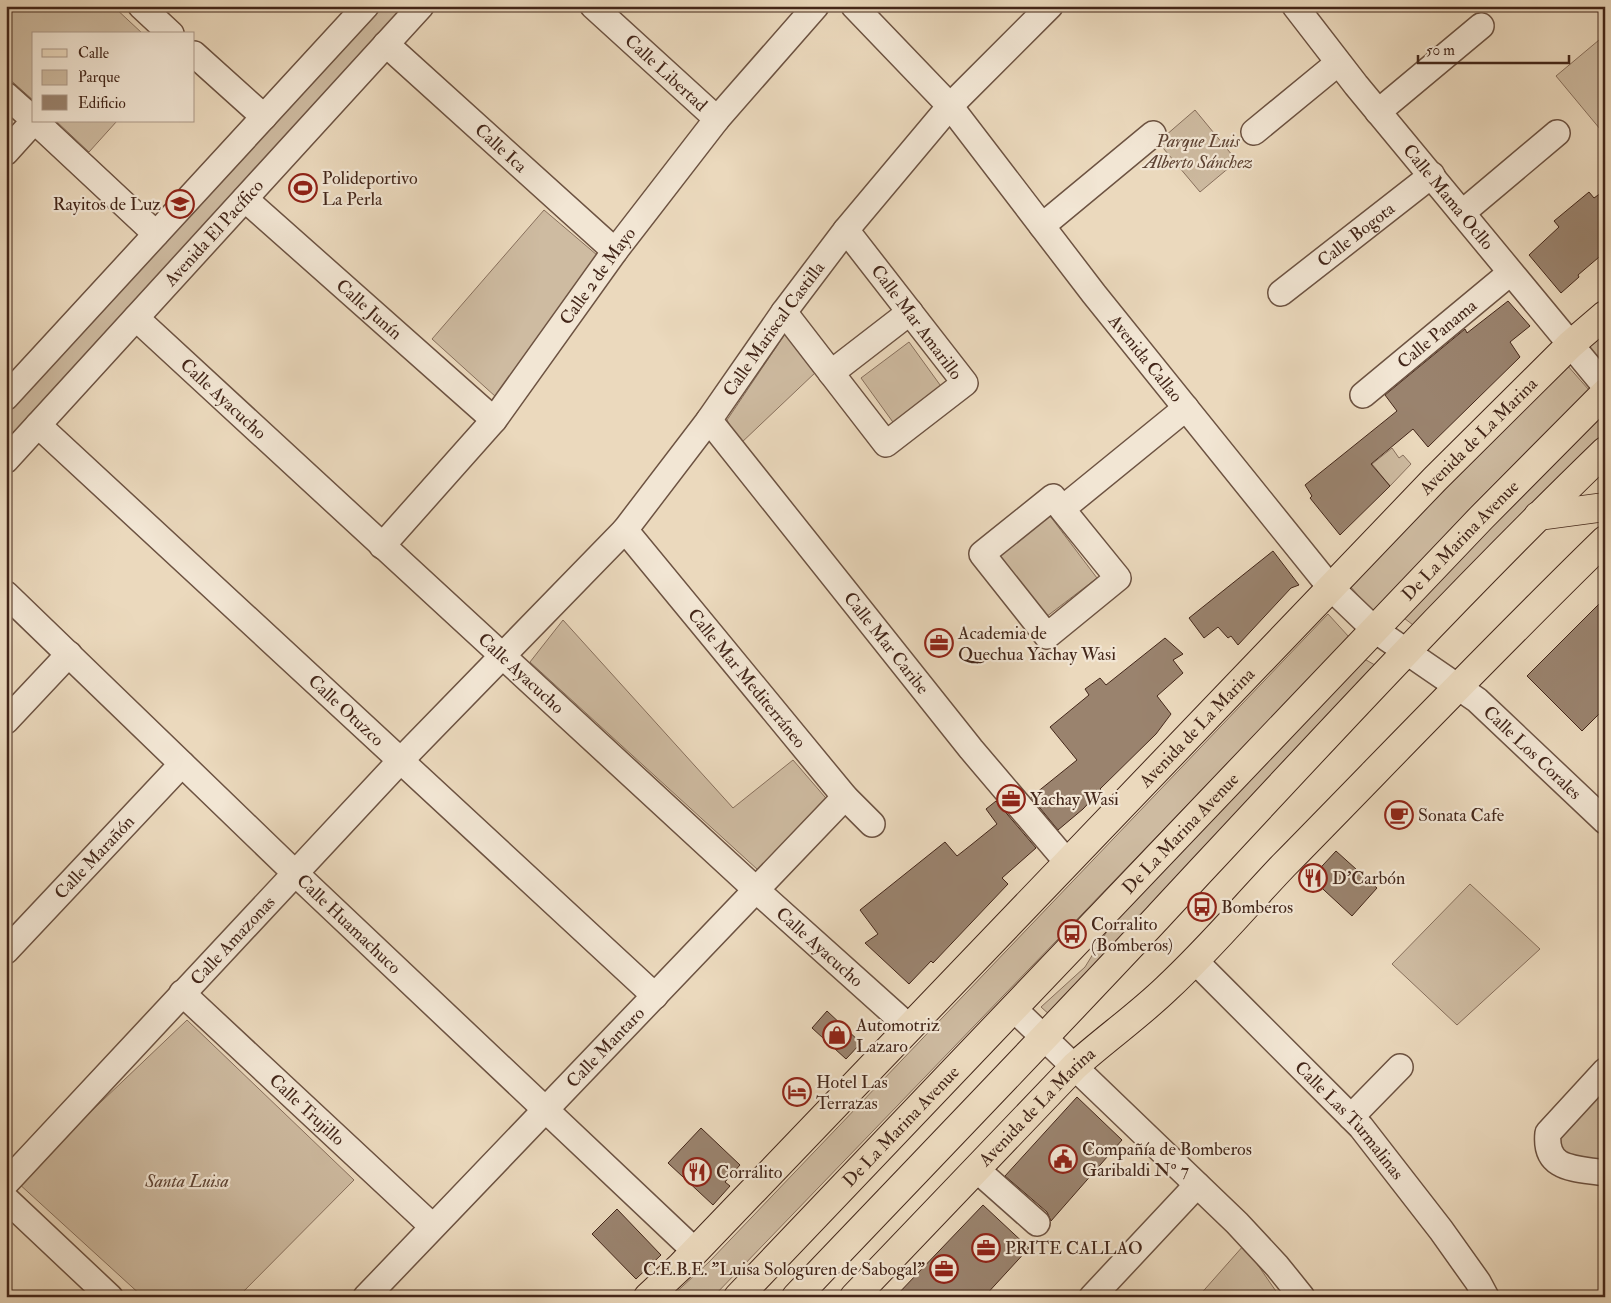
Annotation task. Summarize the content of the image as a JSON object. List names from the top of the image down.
{
  "streets": {
    "main road": ["Avenida de La Marina", "De La Marina Avenue"],
    "street": [
      "Calle Libertad",
      "Calle Ica",
      "Calle Mama Ocllo",
      "Avenida El Pacífico",
      "Calle Bogota",
      "Calle 2 de Mayo",
      "Calle Junín",
      "Calle Mar Amarillo",
      "Calle Mariscal Castilla",
      "Calle Panama",
      "Avenida Callao",
      "Calle Ayacucho",
      "Calle Mar Caribe",
      "Calle Mar Mediterráneo",
      "Calle Otuzco",
      "Calle Los Corales",
      "Calle Marañón",
      "Calle Huamachuco",
      "Calle Amazonas",
      "Calle Mantaro",
      "Calle Trujillo",
      "Calle Las Turmalinas"
    ]
  },
  "crossings": [
    ["Calle Libertad", "Calle 2 de Mayo"],
    ["Calle Ica", "Avenida El Pacífico"],
    ["Calle Ica", "Calle 2 de Mayo"],
    ["Calle Mama Ocllo", "Calle Bogota"],
    ["Calle Mama Ocllo", "Calle Panama"],
    ["Calle Mama Ocllo", "Avenida de La Marina"],
    ["Avenida El Pacífico", "Calle Junín"],
    ["Avenida El Pacífico", "Calle Ayacucho"],
    ["Avenida El Pacífico", "Calle Otuzco"],
    ["Calle 2 de Mayo", "Calle Junín"],
    ["Calle 2 de Mayo", "Calle Ayacucho"],
    ["Calle Mar Amarillo", "Calle Mariscal Castilla"],
    ["Calle Mariscal Castilla", "Avenida Callao"],
    ["Calle Mariscal Castilla", "Calle Ayacucho"],
    ["Calle Mariscal Castilla", "Calle Mar Caribe"],
    ["Calle Mariscal Castilla", "Calle Mar Mediterráneo"],
    ["Calle Mariscal Castilla", "Calle Amazonas"],
    ["Avenida Callao", "Avenida de La Marina"],
    ["Avenida Callao", "De La Marina Avenue"],
    ["Avenida Callao", "Calle Los Corales"],
    ["Calle Ayacucho", "Avenida de La Marina"],
    ["Calle Ayacucho", "Calle Amazonas"],
    ["Calle Ayacucho", "Calle Mantaro"],
    ["Avenida de La Marina", "Calle Mar Caribe"],
    ["Avenida de La Marina", "Calle Los Corales"],
    ["Avenida de La Marina", "Calle Huamachuco"],
    ["Avenida de La Marina", "Calle Las Turmalinas"],
    ["Calle Mar Mediterráneo", "Calle Mantaro"],
    ["Calle Otuzco", "Calle Amazonas"],
    ["Calle Otuzco", "Calle Mantaro"],
    ["Calle Marañón", "Calle Huamachuco"],
    ["Calle Huamachuco", "Calle Amazonas"],
    ["Calle Huamachuco", "Calle Mantaro"],
    ["Calle Amazonas", "Calle Trujillo"],
    ["Calle Mantaro", "Calle Trujillo"]
  ],
  "parks": ["Parque Luis Alberto Sánchez", "Santa Luisa"],
  "places": {
    "sports": ["Polideportivo La Perla"],
    "school or university": ["Rayitos de Luz"],
    "office": [
      "Academia de Quechua Yachay Wasi",
      "Yachay Wasi",
      "PRITE CALLAO",
      "C.E.B.E. \"Luisa Sologuren de Sabogal\""
    ],
    "cafe": ["Sonata Cafe"],
    "restaurant": ["D'Carbón", "Corralito"],
    "bus stop": ["Bomberos", "Corralito (Bomberos)"],
    "shop": ["Automotriz Lazaro"],
    "hotel": ["Hotel Las Terrazas"],
    "public building": ["Compañía de Bomberos Garibaldi Nº 7"]
  },
  "legend": ["Calle", "Parque", "Edificio"],
  "scale_bar": "50 m"
}
